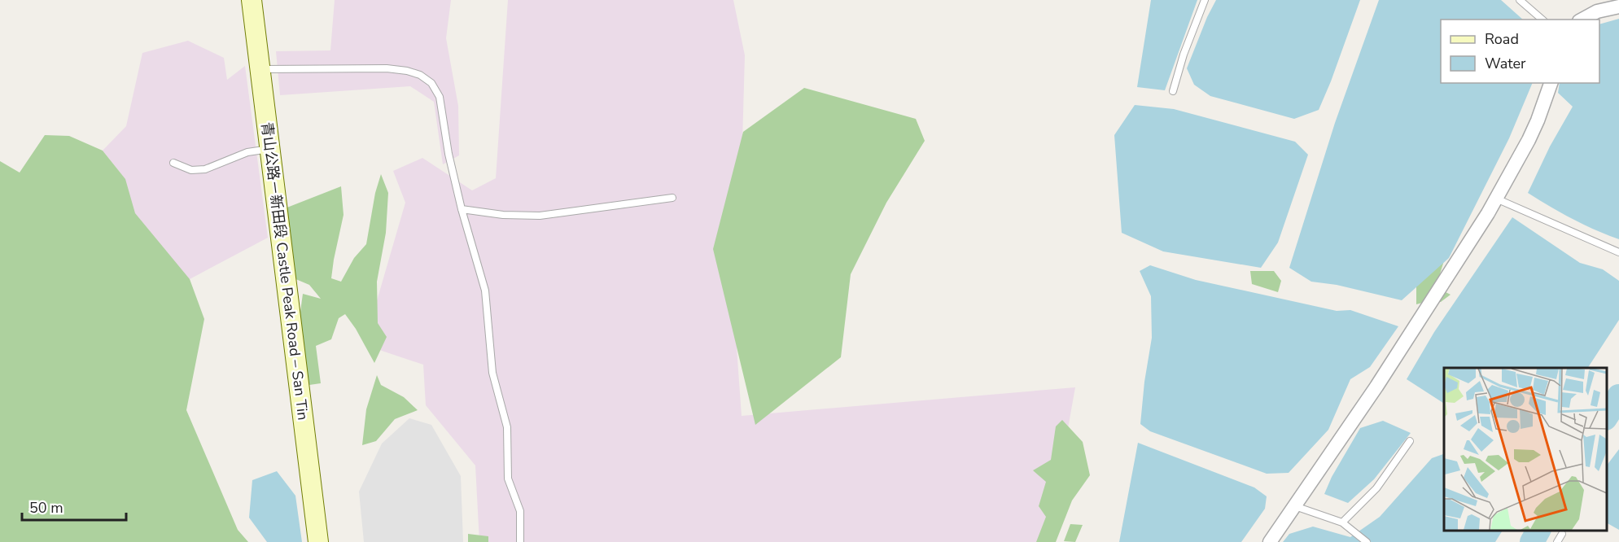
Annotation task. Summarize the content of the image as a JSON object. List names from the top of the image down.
{
  "streets": {
    "main road": ["青山公路－新田段 Castle Peak Road – San Tin"]
  },
  "legend": ["Road", "Water"],
  "scale_bar": "50 m"
}
